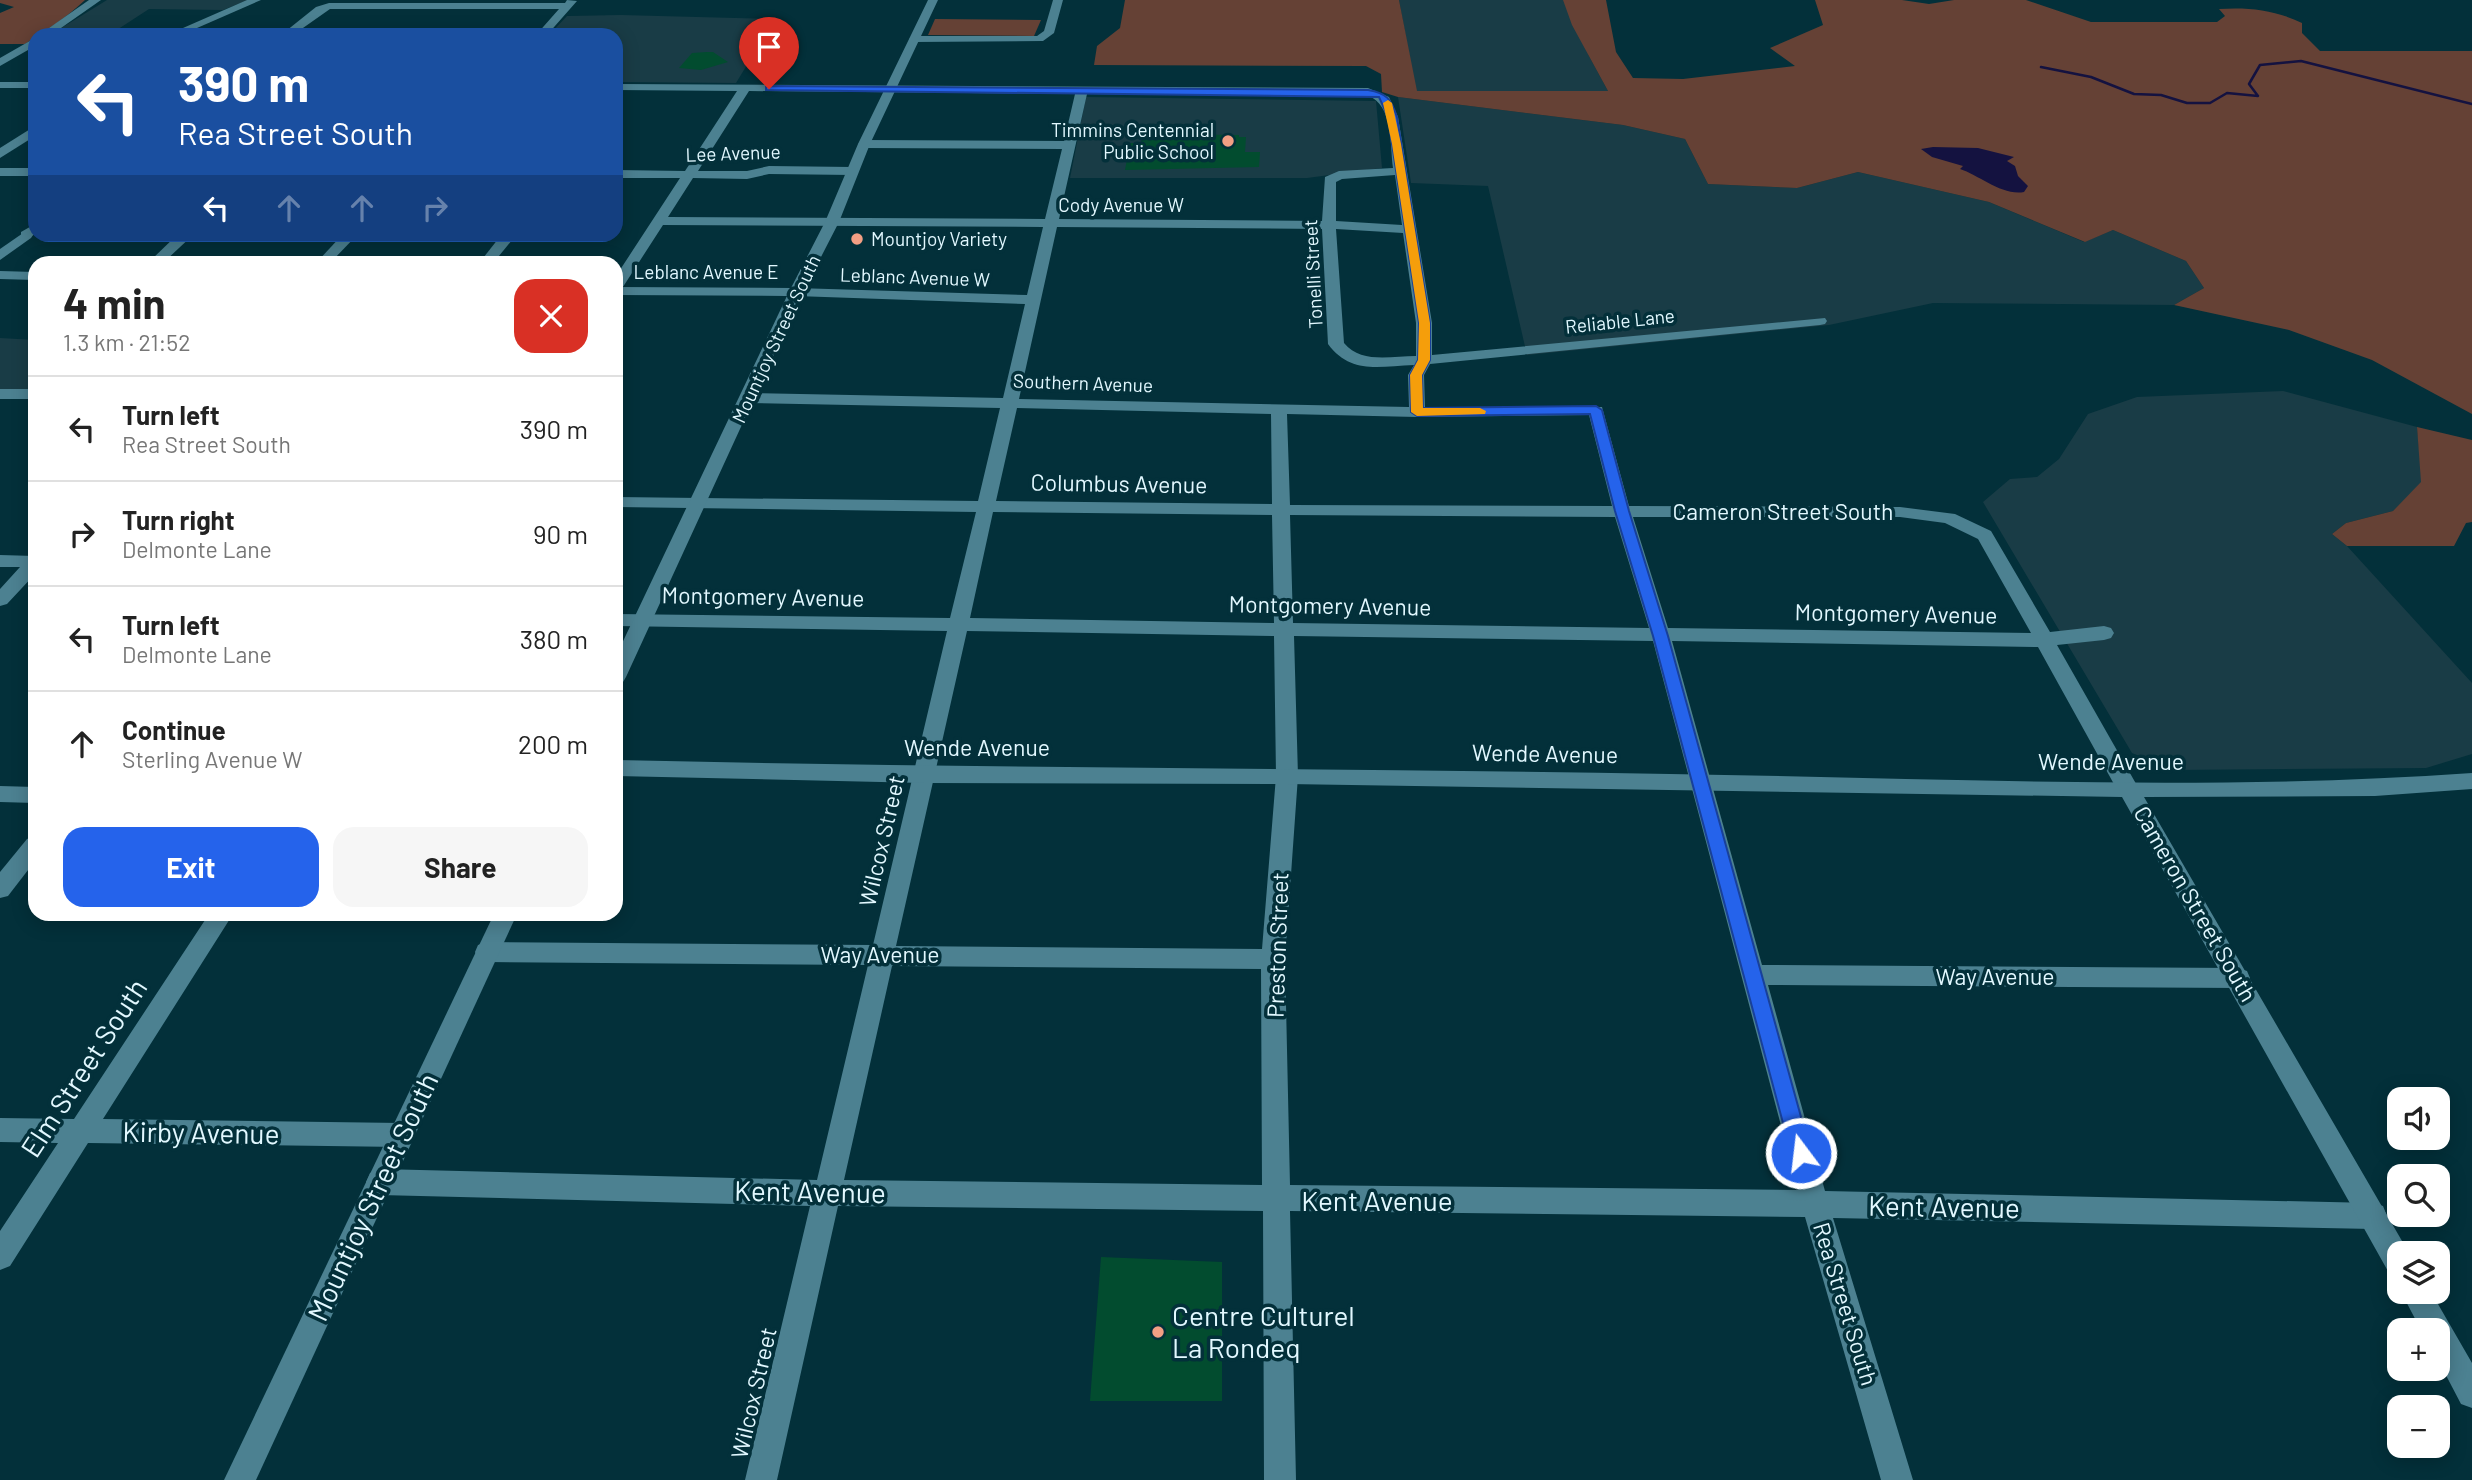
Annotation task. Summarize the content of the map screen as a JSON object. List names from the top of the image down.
{
  "streets": {
    "street": [
      "Lee Avenue",
      "Cody Avenue W",
      "Leblanc Avenue E",
      "Tonelli Street",
      "Leblanc Avenue W",
      "Reliable Lane",
      "Mountjoy Street South",
      "Southern Avenue",
      "Columbus Avenue",
      "Cameron Street South",
      "Montgomery Avenue",
      "Wende Avenue",
      "Wilcox Street",
      "Preston Street",
      "Way Avenue",
      "Elm Street South",
      "Kirby Avenue",
      "Kent Avenue",
      "Rea Street South"
    ]
  },
  "crossings": [
    ["Lee Avenue", "Mountjoy Street South"],
    ["Cody Avenue W", "Tonelli Street"],
    ["Cody Avenue W", "Mountjoy Street South"],
    ["Cody Avenue W", "Wilcox Street"],
    ["Leblanc Avenue E", "Leblanc Avenue W"],
    ["Leblanc Avenue E", "Mountjoy Street South"],
    ["Tonelli Street", "Reliable Lane"],
    ["Leblanc Avenue W", "Mountjoy Street South"],
    ["Leblanc Avenue W", "Wilcox Street"],
    ["Mountjoy Street South", "Southern Avenue"],
    ["Mountjoy Street South", "Columbus Avenue"],
    ["Mountjoy Street South", "Montgomery Avenue"],
    ["Mountjoy Street South", "Way Avenue"],
    ["Mountjoy Street South", "Kirby Avenue"],
    ["Mountjoy Street South", "Kent Avenue"],
    ["Southern Avenue", "Wilcox Street"],
    ["Southern Avenue", "Preston Street"],
    ["Southern Avenue", "Rea Street South"],
    ["Columbus Avenue", "Cameron Street South"],
    ["Columbus Avenue", "Wilcox Street"],
    ["Columbus Avenue", "Preston Street"],
    ["Columbus Avenue", "Rea Street South"],
    ["Cameron Street South", "Montgomery Avenue"],
    ["Cameron Street South", "Wende Avenue"],
    ["Cameron Street South", "Way Avenue"],
    ["Cameron Street South", "Kent Avenue"],
    ["Cameron Street South", "Rea Street South"],
    ["Montgomery Avenue", "Wilcox Street"],
    ["Montgomery Avenue", "Preston Street"],
    ["Montgomery Avenue", "Rea Street South"],
    ["Wende Avenue", "Wilcox Street"],
    ["Wende Avenue", "Preston Street"],
    ["Wende Avenue", "Rea Street South"],
    ["Wilcox Street", "Way Avenue"],
    ["Wilcox Street", "Kent Avenue"],
    ["Preston Street", "Way Avenue"],
    ["Preston Street", "Kent Avenue"],
    ["Way Avenue", "Rea Street South"],
    ["Elm Street South", "Kirby Avenue"],
    ["Kent Avenue", "Rea Street South"]
  ],
  "places": ["Timmins Centennial Public School", "Mountjoy Variety", "Centre Culturel La Rondeq"],
  "page": {
    "turn": ["390 m", "Rea Street South"],
    "heading": ["4 min", "1.3 km · 21:52"],
    "list": [
      {
        "name": "Turn left",
        "note": "Rea Street South",
        "value": "390 m"
      },
      {
        "name": "Turn right",
        "note": "Delmonte Lane",
        "value": "90 m"
      },
      {
        "name": "Turn left",
        "note": "Delmonte Lane",
        "value": "380 m"
      },
      {
        "name": "Continue",
        "note": "Sterling Avenue W",
        "value": "200 m"
      }
    ],
    "buttons": ["Exit", "Share"],
    "map_buttons": ["+", "−"]
  }
}
